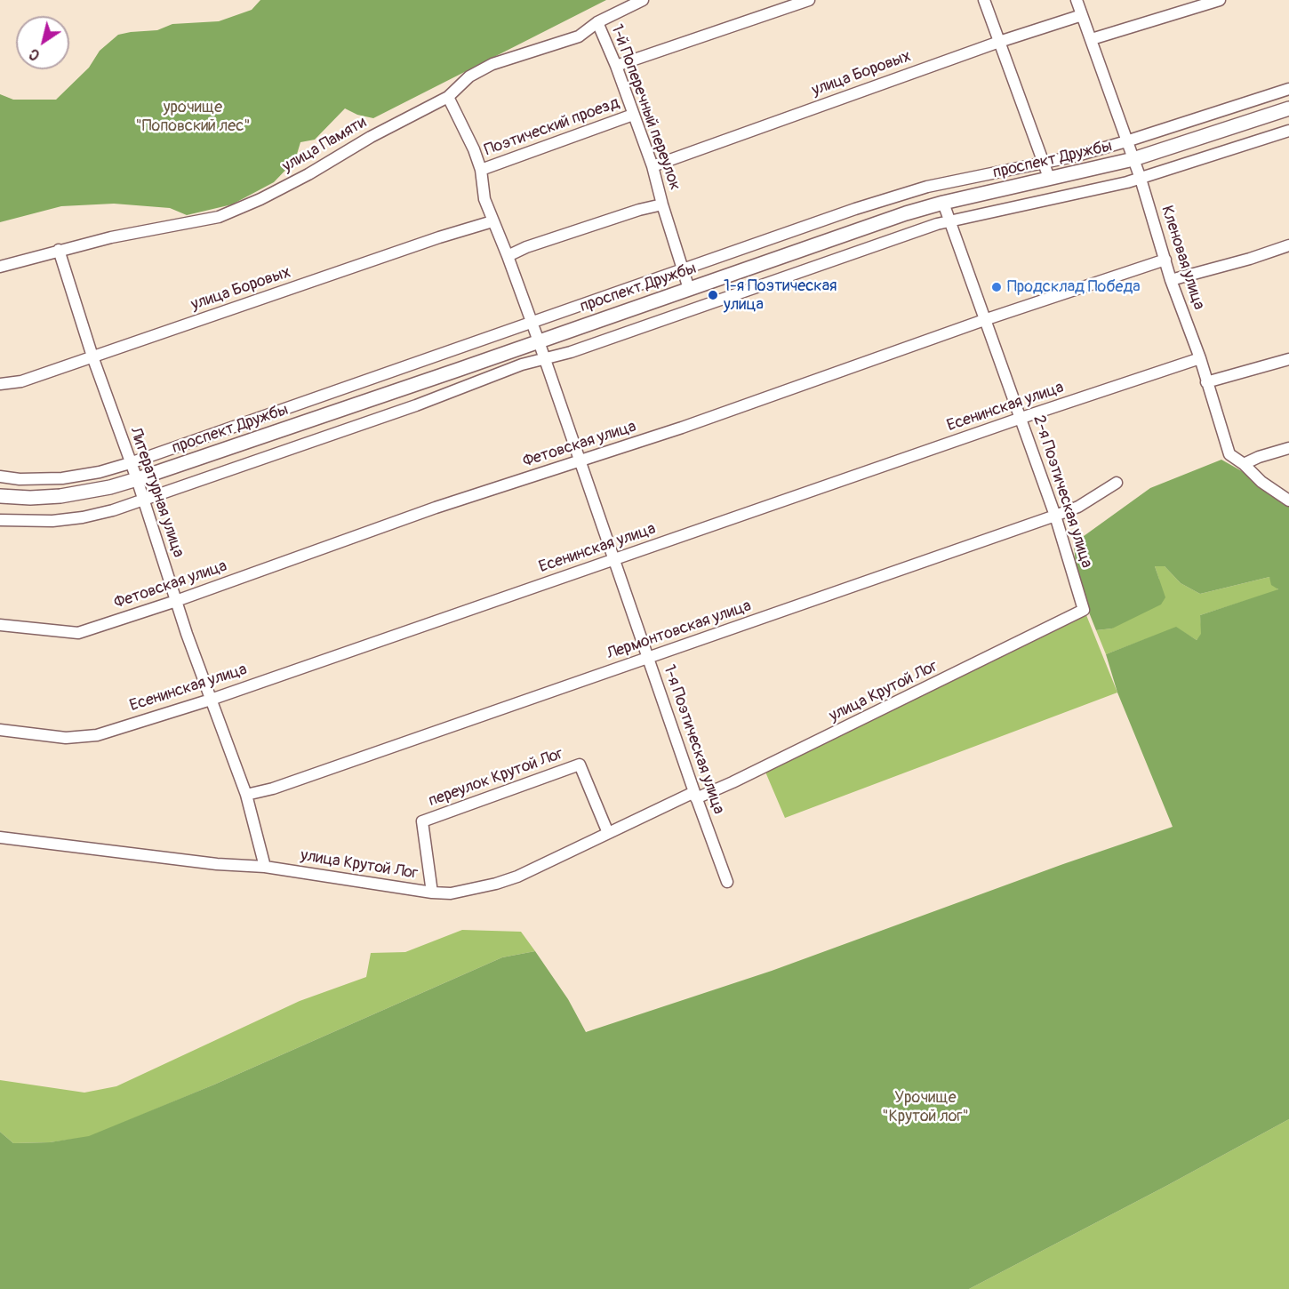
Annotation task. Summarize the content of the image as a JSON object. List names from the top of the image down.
{
  "streets": {
    "main road": ["проспект Дружбы"],
    "street": [
      "улица Боровых",
      "1-й Поперечный переулок",
      "Поэтический проезд",
      "улица Памяти",
      "Кленовая улица",
      "Есенинская улица",
      "Фетовская улица",
      "2-я Поэтическая улица",
      "Литературная улица",
      "Лермонтовская улица",
      "улица Крутой Лог",
      "1-я Поэтическая улица",
      "переулок Крутой Лог"
    ]
  },
  "crossings": [
    ["улица Боровых", "1-й Поперечный переулок"],
    ["улица Боровых", "Кленовая улица"],
    ["улица Боровых", "Литературная улица"],
    ["улица Боровых", "1-я Поэтическая улица"],
    ["1-й Поперечный переулок", "Поэтический проезд"],
    ["1-й Поперечный переулок", "улица Памяти"],
    ["1-й Поперечный переулок", "проспект Дружбы"],
    ["1-й Поперечный переулок", "1-я Поэтическая улица"],
    ["Поэтический проезд", "1-я Поэтическая улица"],
    ["улица Памяти", "Литературная улица"],
    ["улица Памяти", "1-я Поэтическая улица"],
    ["проспект Дружбы", "Кленовая улица"],
    ["проспект Дружбы", "2-я Поэтическая улица"],
    ["проспект Дружбы", "Литературная улица"],
    ["проспект Дружбы", "1-я Поэтическая улица"],
    ["Кленовая улица", "Есенинская улица"],
    ["Кленовая улица", "Фетовская улица"],
    ["Есенинская улица", "2-я Поэтическая улица"],
    ["Есенинская улица", "Литературная улица"],
    ["Есенинская улица", "1-я Поэтическая улица"],
    ["Фетовская улица", "2-я Поэтическая улица"],
    ["Фетовская улица", "Литературная улица"],
    ["Фетовская улица", "1-я Поэтическая улица"],
    ["2-я Поэтическая улица", "Лермонтовская улица"],
    ["2-я Поэтическая улица", "улица Крутой Лог"],
    ["Литературная улица", "Лермонтовская улица"],
    ["Литературная улица", "улица Крутой Лог"],
    ["Лермонтовская улица", "1-я Поэтическая улица"],
    ["улица Крутой Лог", "1-я Поэтическая улица"],
    ["улица Крутой Лог", "переулок Крутой Лог"]
  ],
  "parks": ["урочище \"Поповский лес\"", "Урочище \"Крутой лог\""],
  "places": ["Продсклад Победа", "1-я Поэтическая улица"],
  "north": "bottom left"
}
